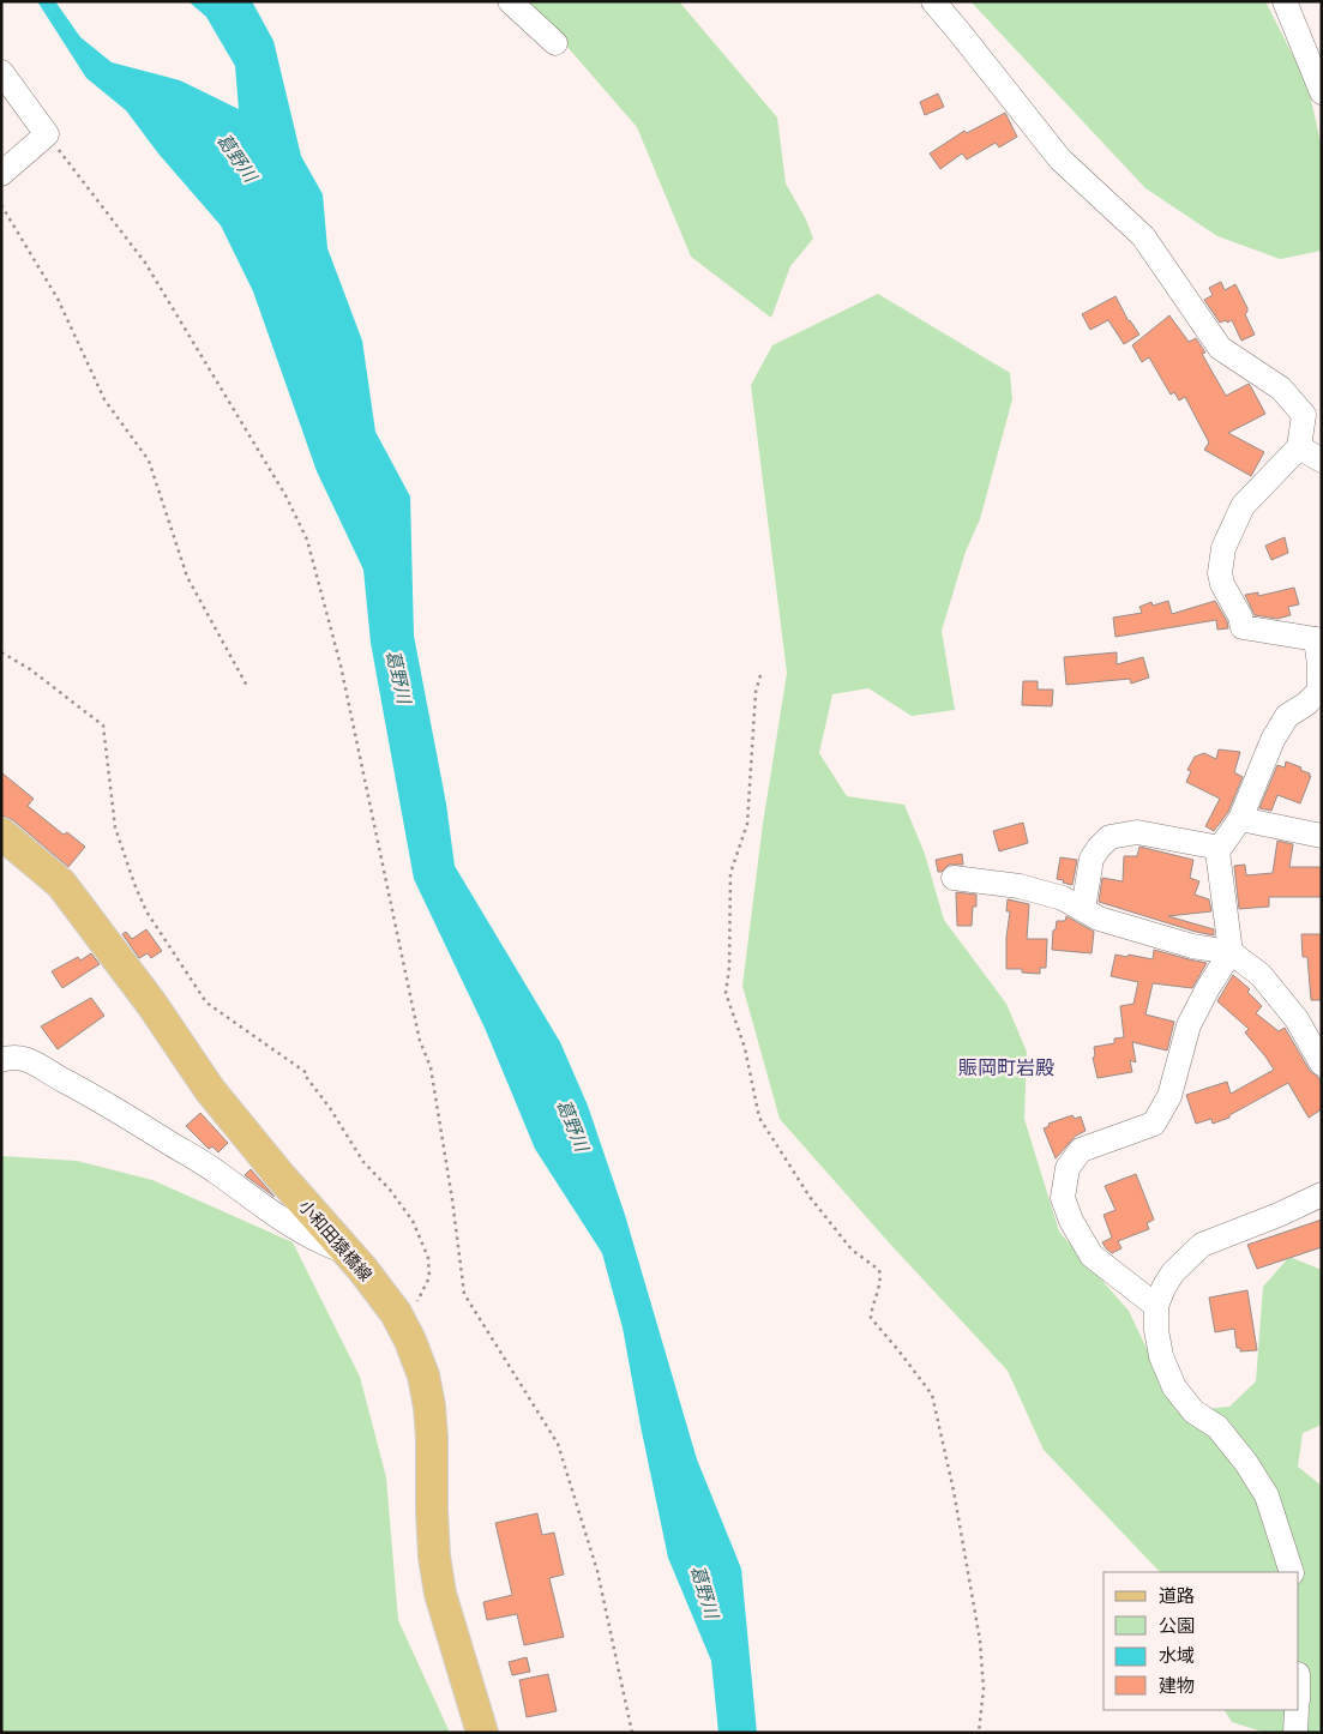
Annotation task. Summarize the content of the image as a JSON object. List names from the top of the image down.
{
  "streets": {
    "main road": ["小和田猿橋線"]
  },
  "districts": ["賑岡町岩殿"],
  "water": ["葛野川"],
  "legend": [
    "道路",
    "公園",
    "水域",
    "建物"
  ]
}
